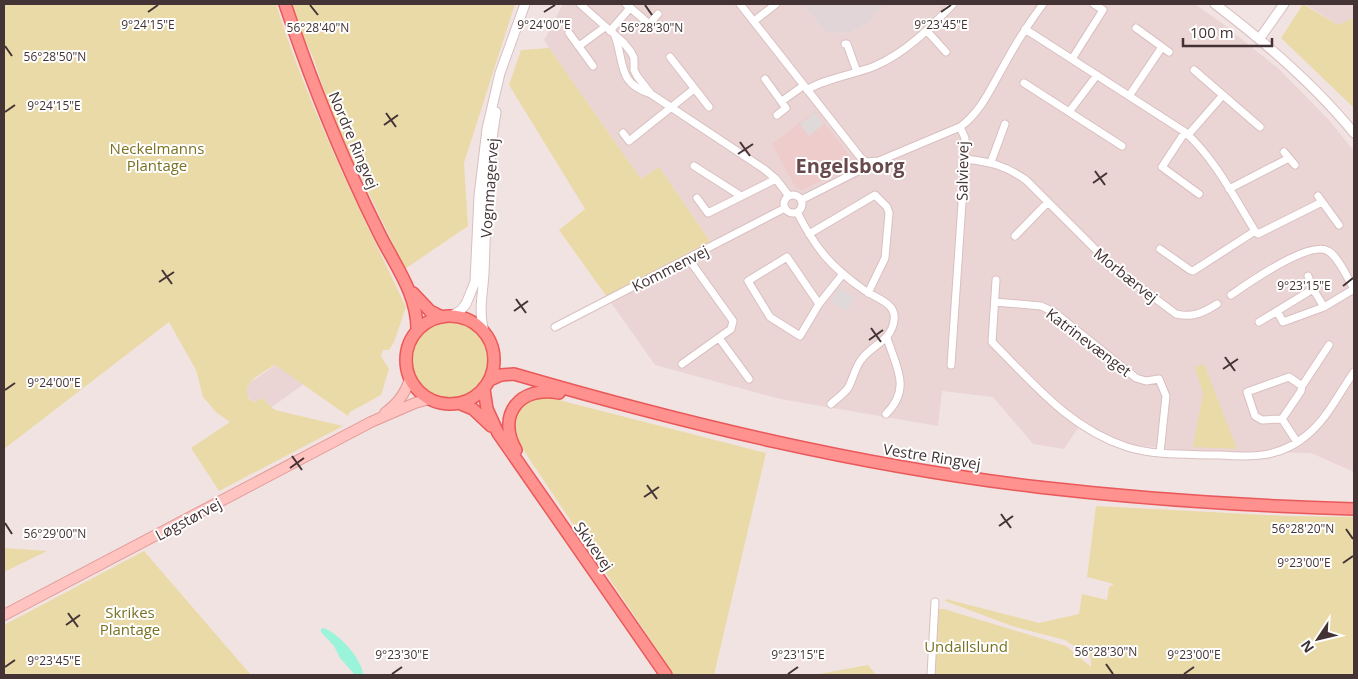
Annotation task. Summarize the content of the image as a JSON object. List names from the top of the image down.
{
  "streets": {
    "main road": [
      "Nordre Ringvej",
      "Vestre Ringvej",
      "Løgstørvej",
      "Skivevej"
    ],
    "street": [
      "Salvievej",
      "Vognmagervej",
      "Kommenvej",
      "Morbærvej",
      "Katrinevænget"
    ]
  },
  "crossings": [
    ["Nordre Ringvej", "Vognmagervej"],
    ["Nordre Ringvej", "Vestre Ringvej"],
    ["Nordre Ringvej", "Løgstørvej"],
    ["Nordre Ringvej", "Skivevej"],
    ["Salvievej", "Morbærvej"],
    ["Vognmagervej", "Vestre Ringvej"],
    ["Vognmagervej", "Løgstørvej"],
    ["Vognmagervej", "Skivevej"],
    ["Vestre Ringvej", "Løgstørvej"],
    ["Vestre Ringvej", "Skivevej"],
    ["Løgstørvej", "Skivevej"]
  ],
  "districts": ["Engelsborg"],
  "parks": ["Neckelmanns Plantage", "Skrikes Plantage", "Undallslund"],
  "scale_bar": "100 m",
  "north": "bottom left",
  "coordinates": [
    "9°24'15\"E",
    "9°23'45\"E",
    "9°24'00\"E",
    "56°28'40\"N",
    "56°28'30\"N",
    "56°28'50\"N",
    "9°23'15\"E",
    "56°28'20\"N",
    "56°29'00\"N",
    "9°23'00\"E",
    "9°23'30\"E"
  ]
}
